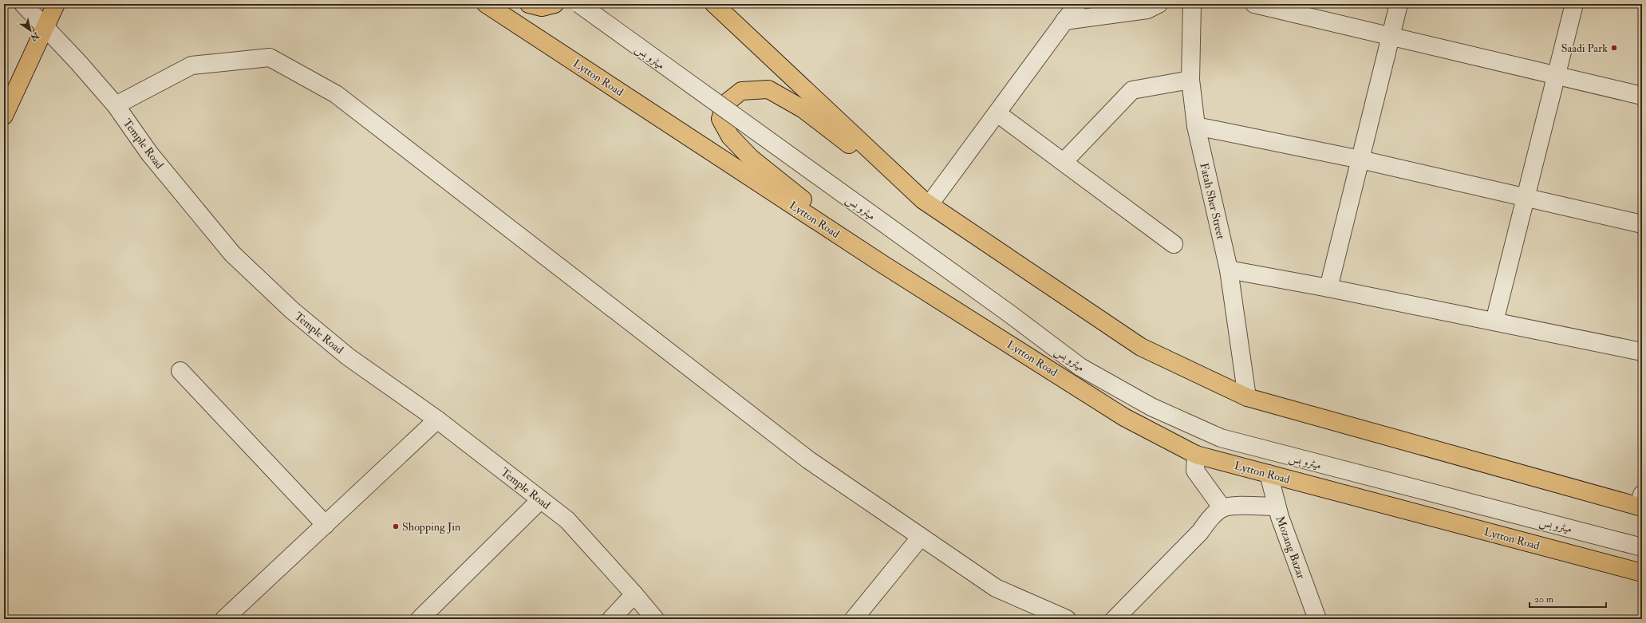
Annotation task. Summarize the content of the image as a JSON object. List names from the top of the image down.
{
  "streets": {
    "main road": ["Lytton Road"],
    "street": [
      "میٹرو بس",
      "Temple Road",
      "Fatah Sher Street",
      "Mozang Bazar"
    ]
  },
  "crossings": [
    ["Lytton Road", "Mozang Bazar"]
  ],
  "places": ["Saadi Park", "Shopping Jin"],
  "scale_bar": "20 m",
  "north": "bottom right"
}
